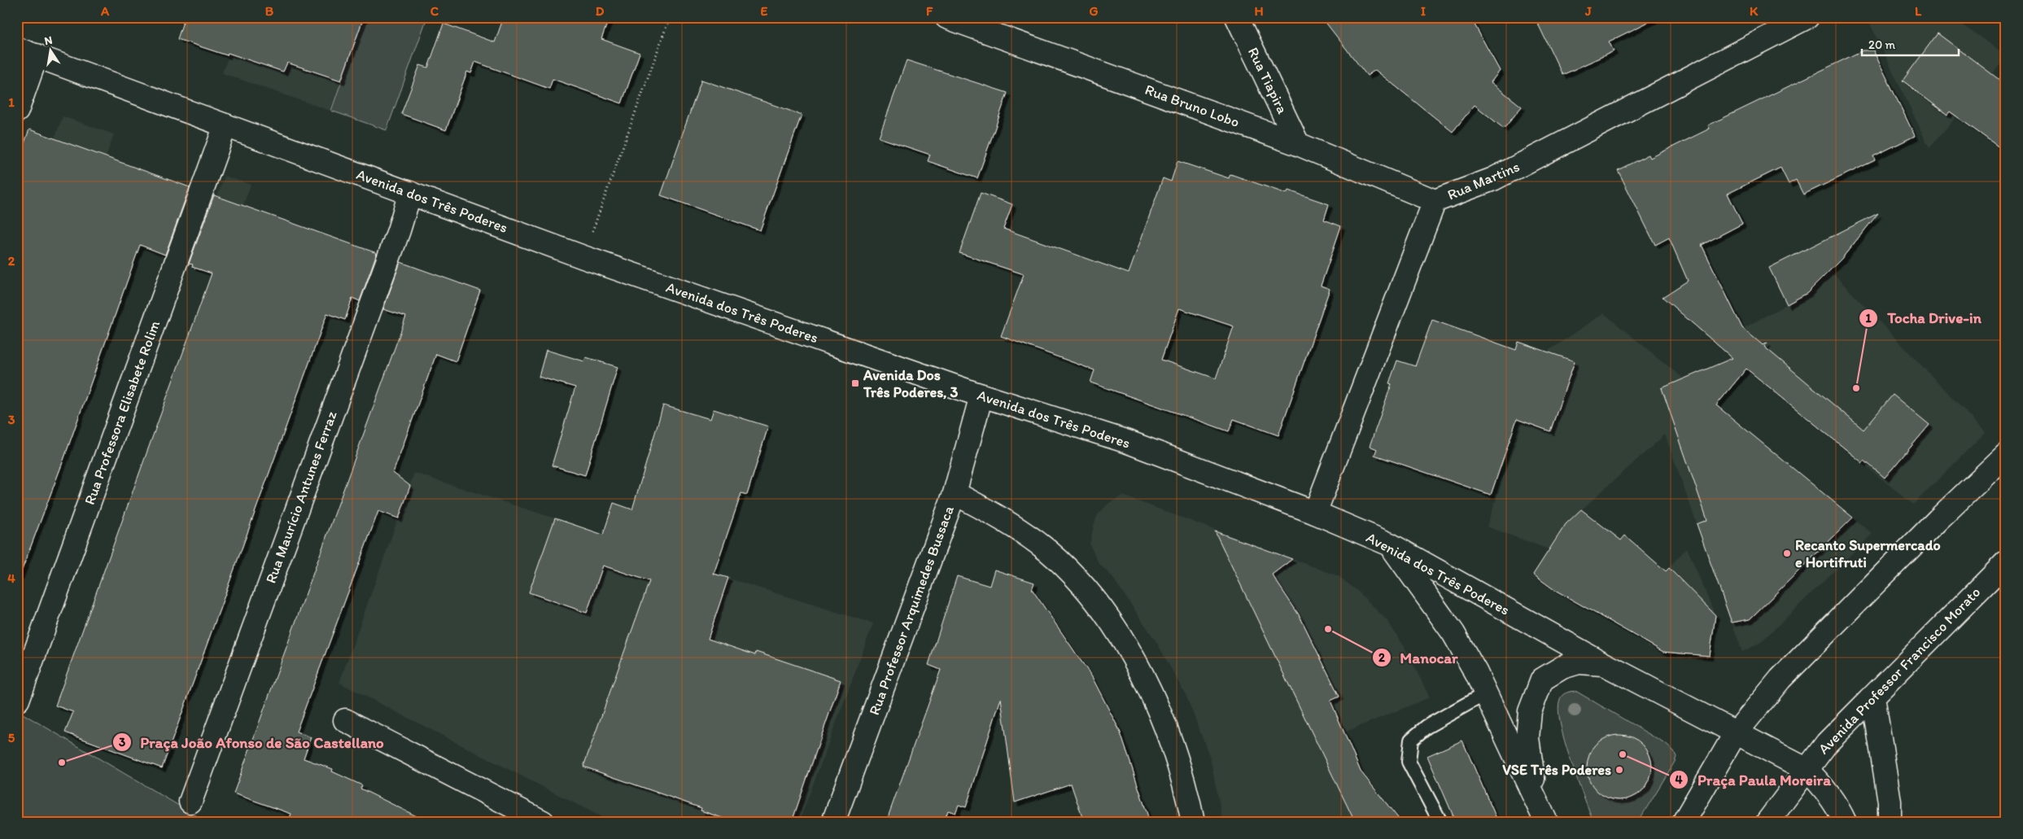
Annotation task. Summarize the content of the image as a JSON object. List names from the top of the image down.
{
  "streets": {
    "main road": [
      "Rua Tiapira",
      "Rua Bruno Lobo",
      "Rua Martins",
      "Avenida dos Três Poderes",
      "Rua Professora Elisabete Rolim",
      "Rua Maurício Antunes Ferraz",
      "Rua Professor Arquimedes Bussaca",
      "Avenida Professor Francisco Morato"
    ]
  },
  "crossings": [
    ["Rua Tiapira", "Rua Bruno Lobo"],
    ["Rua Bruno Lobo", "Rua Martins"],
    ["Rua Martins", "Avenida dos Três Poderes"],
    ["Avenida dos Três Poderes", "Rua Professora Elisabete Rolim"],
    ["Avenida dos Três Poderes", "Rua Maurício Antunes Ferraz"],
    ["Avenida dos Três Poderes", "Rua Professor Arquimedes Bussaca"],
    ["Avenida dos Três Poderes", "Avenida Professor Francisco Morato"]
  ],
  "places": {
    "transit": ["Avenida Dos Três Poderes, 3"],
    "other": [
      "Tocha Drive-in",
      "Recanto Supermercado e Hortifruti",
      "Manocar",
      "Praça Paula Moreira",
      "Praça João Afonso de São Castellano",
      "VSE Três Poderes"
    ]
  },
  "scale_bar": "20 m",
  "north": "top",
  "grid": {
    "columns": [
      "A",
      "B",
      "C",
      "D",
      "E",
      "F",
      "G",
      "H",
      "I",
      "J",
      "K",
      "L"
    ],
    "rows": [
      "1",
      "2",
      "3",
      "4",
      "5"
    ]
  }
}
